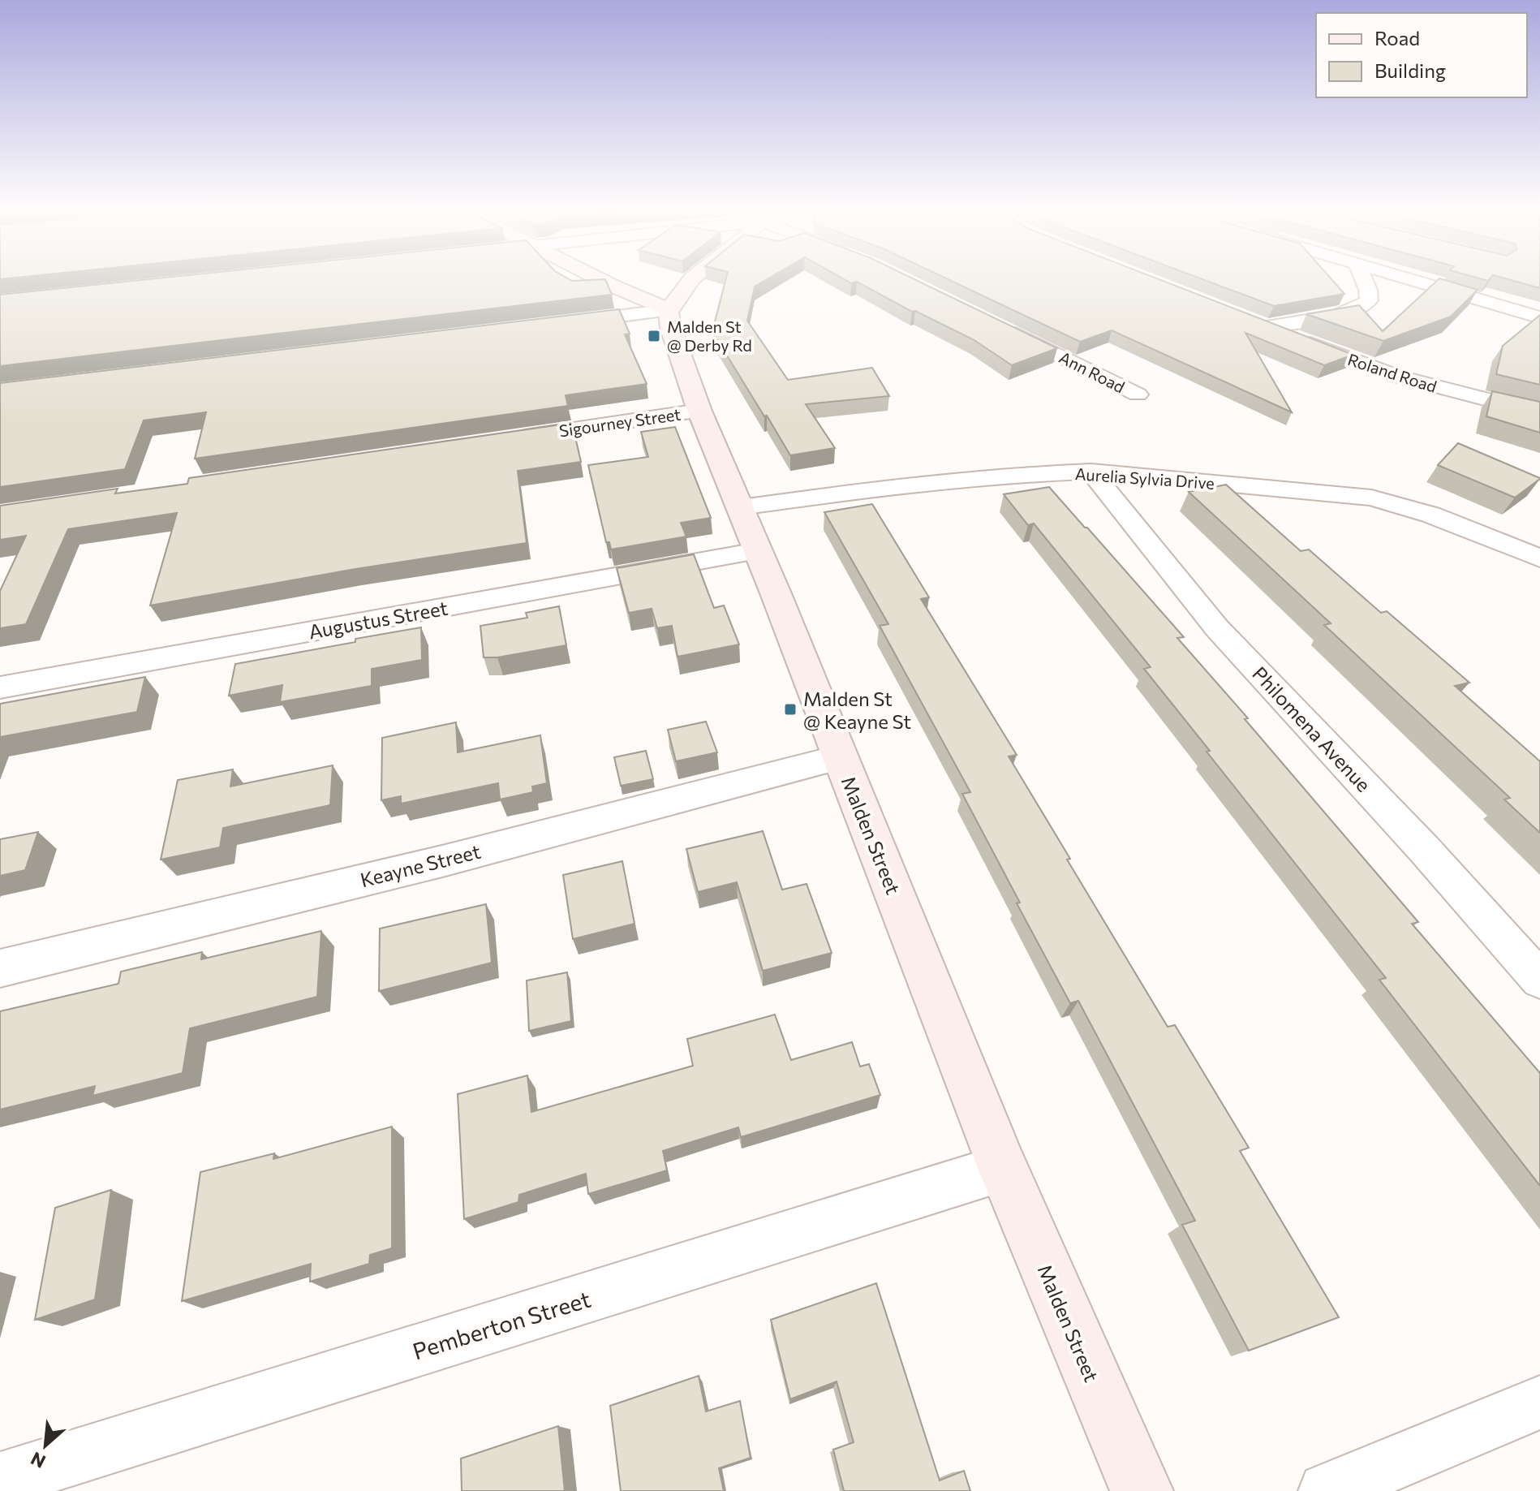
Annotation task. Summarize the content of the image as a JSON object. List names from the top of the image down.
{
  "streets": {
    "street": [
      "Ann Road",
      "Roland Road",
      "Sigourney Street",
      "Aurelia Sylvia Drive",
      "Augustus Street",
      "Philomena Avenue",
      "Malden Street",
      "Keayne Street",
      "Pemberton Street"
    ]
  },
  "crossings": [
    ["Sigourney Street", "Malden Street"],
    ["Aurelia Sylvia Drive", "Philomena Avenue"],
    ["Aurelia Sylvia Drive", "Malden Street"],
    ["Augustus Street", "Malden Street"],
    ["Malden Street", "Keayne Street"],
    ["Malden Street", "Pemberton Street"]
  ],
  "places": {
    "transit": ["Malden St @ Derby Rd", "Malden St @ Keayne St"]
  },
  "legend": ["Road", "Building"],
  "north": "bottom left"
}
